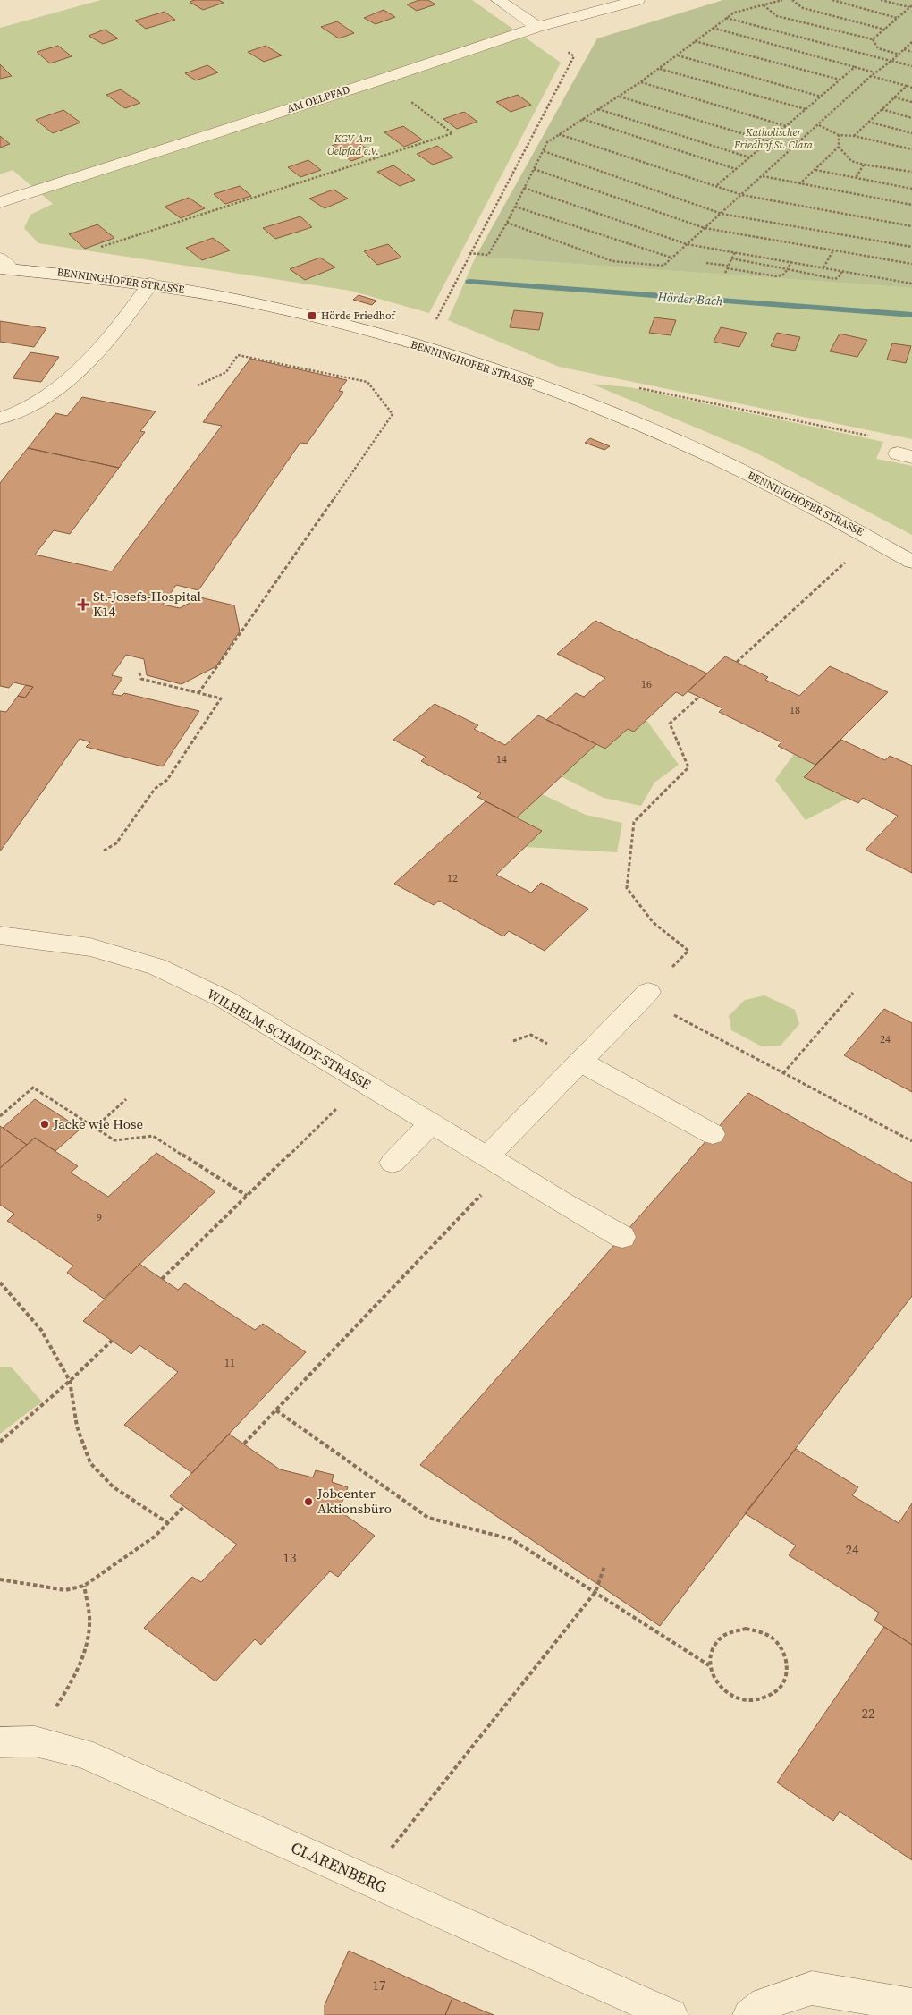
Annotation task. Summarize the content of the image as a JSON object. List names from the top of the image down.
{
  "streets": {
    "street": [
      "AM OELPFAD",
      "BENNINGHOFER STRASSE",
      "WILHELM-SCHMIDT-STRASSE",
      "CLARENBERG"
    ]
  },
  "water": ["Hörder Bach"],
  "parks": ["Katholischer Friedhof St. Clara", "KGV Am Oelpfad e.V."],
  "places": {
    "transit": ["Hörde Friedhof"],
    "health": ["St.-Josefs-Hospital K14"],
    "other": ["Jacke wie Hose", "Jobcenter Aktionsbüro"]
  },
  "house_numbers": [
    "16",
    "18",
    "14",
    "12",
    "24",
    "9",
    "11",
    "24",
    "13",
    "22",
    "17"
  ]
}
